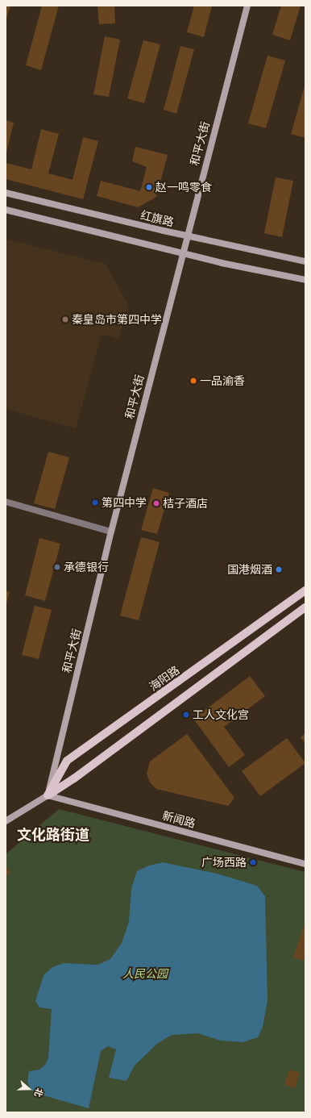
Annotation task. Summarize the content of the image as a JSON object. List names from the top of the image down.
{
  "streets": {
    "main road": [
      "和平大街",
      "红旗路",
      "海阳路",
      "新闻路"
    ]
  },
  "crossings": [
    ["和平大街", "红旗路"],
    ["和平大街", "海阳路"],
    ["和平大街", "新闻路"],
    ["海阳路", "新闻路"]
  ],
  "districts": ["文化路街道"],
  "parks": ["人民公园"],
  "places": [
    "赵一鸣零食",
    "秦皇岛市第四中学",
    "一品渝香",
    "第四中学",
    "桔子酒店",
    "承德银行",
    "国港烟酒",
    "工人文化宫",
    "广场西路"
  ],
  "north": "right"
}
